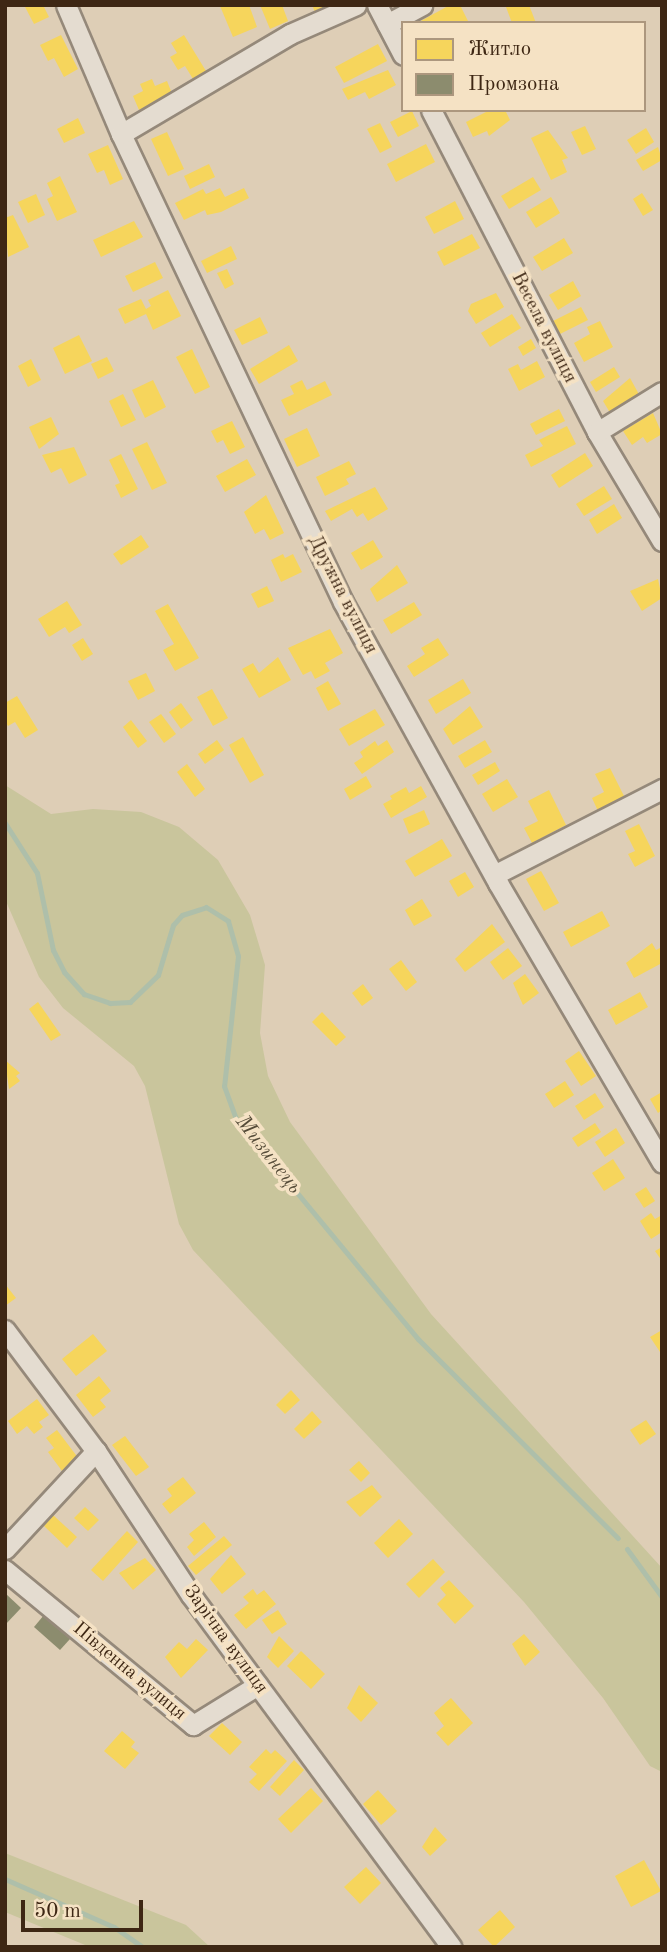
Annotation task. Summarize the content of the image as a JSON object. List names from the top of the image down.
{
  "streets": {
    "street": [
      "Весела вулиця",
      "Дружна вулиця",
      "Зарічна вулиця",
      "Південна вулиця"
    ]
  },
  "crossings": [
    ["Зарічна вулиця", "Південна вулиця"]
  ],
  "water": ["Мизинець"],
  "legend": ["Житло", "Промзона"],
  "scale_bar": "50 m"
}
